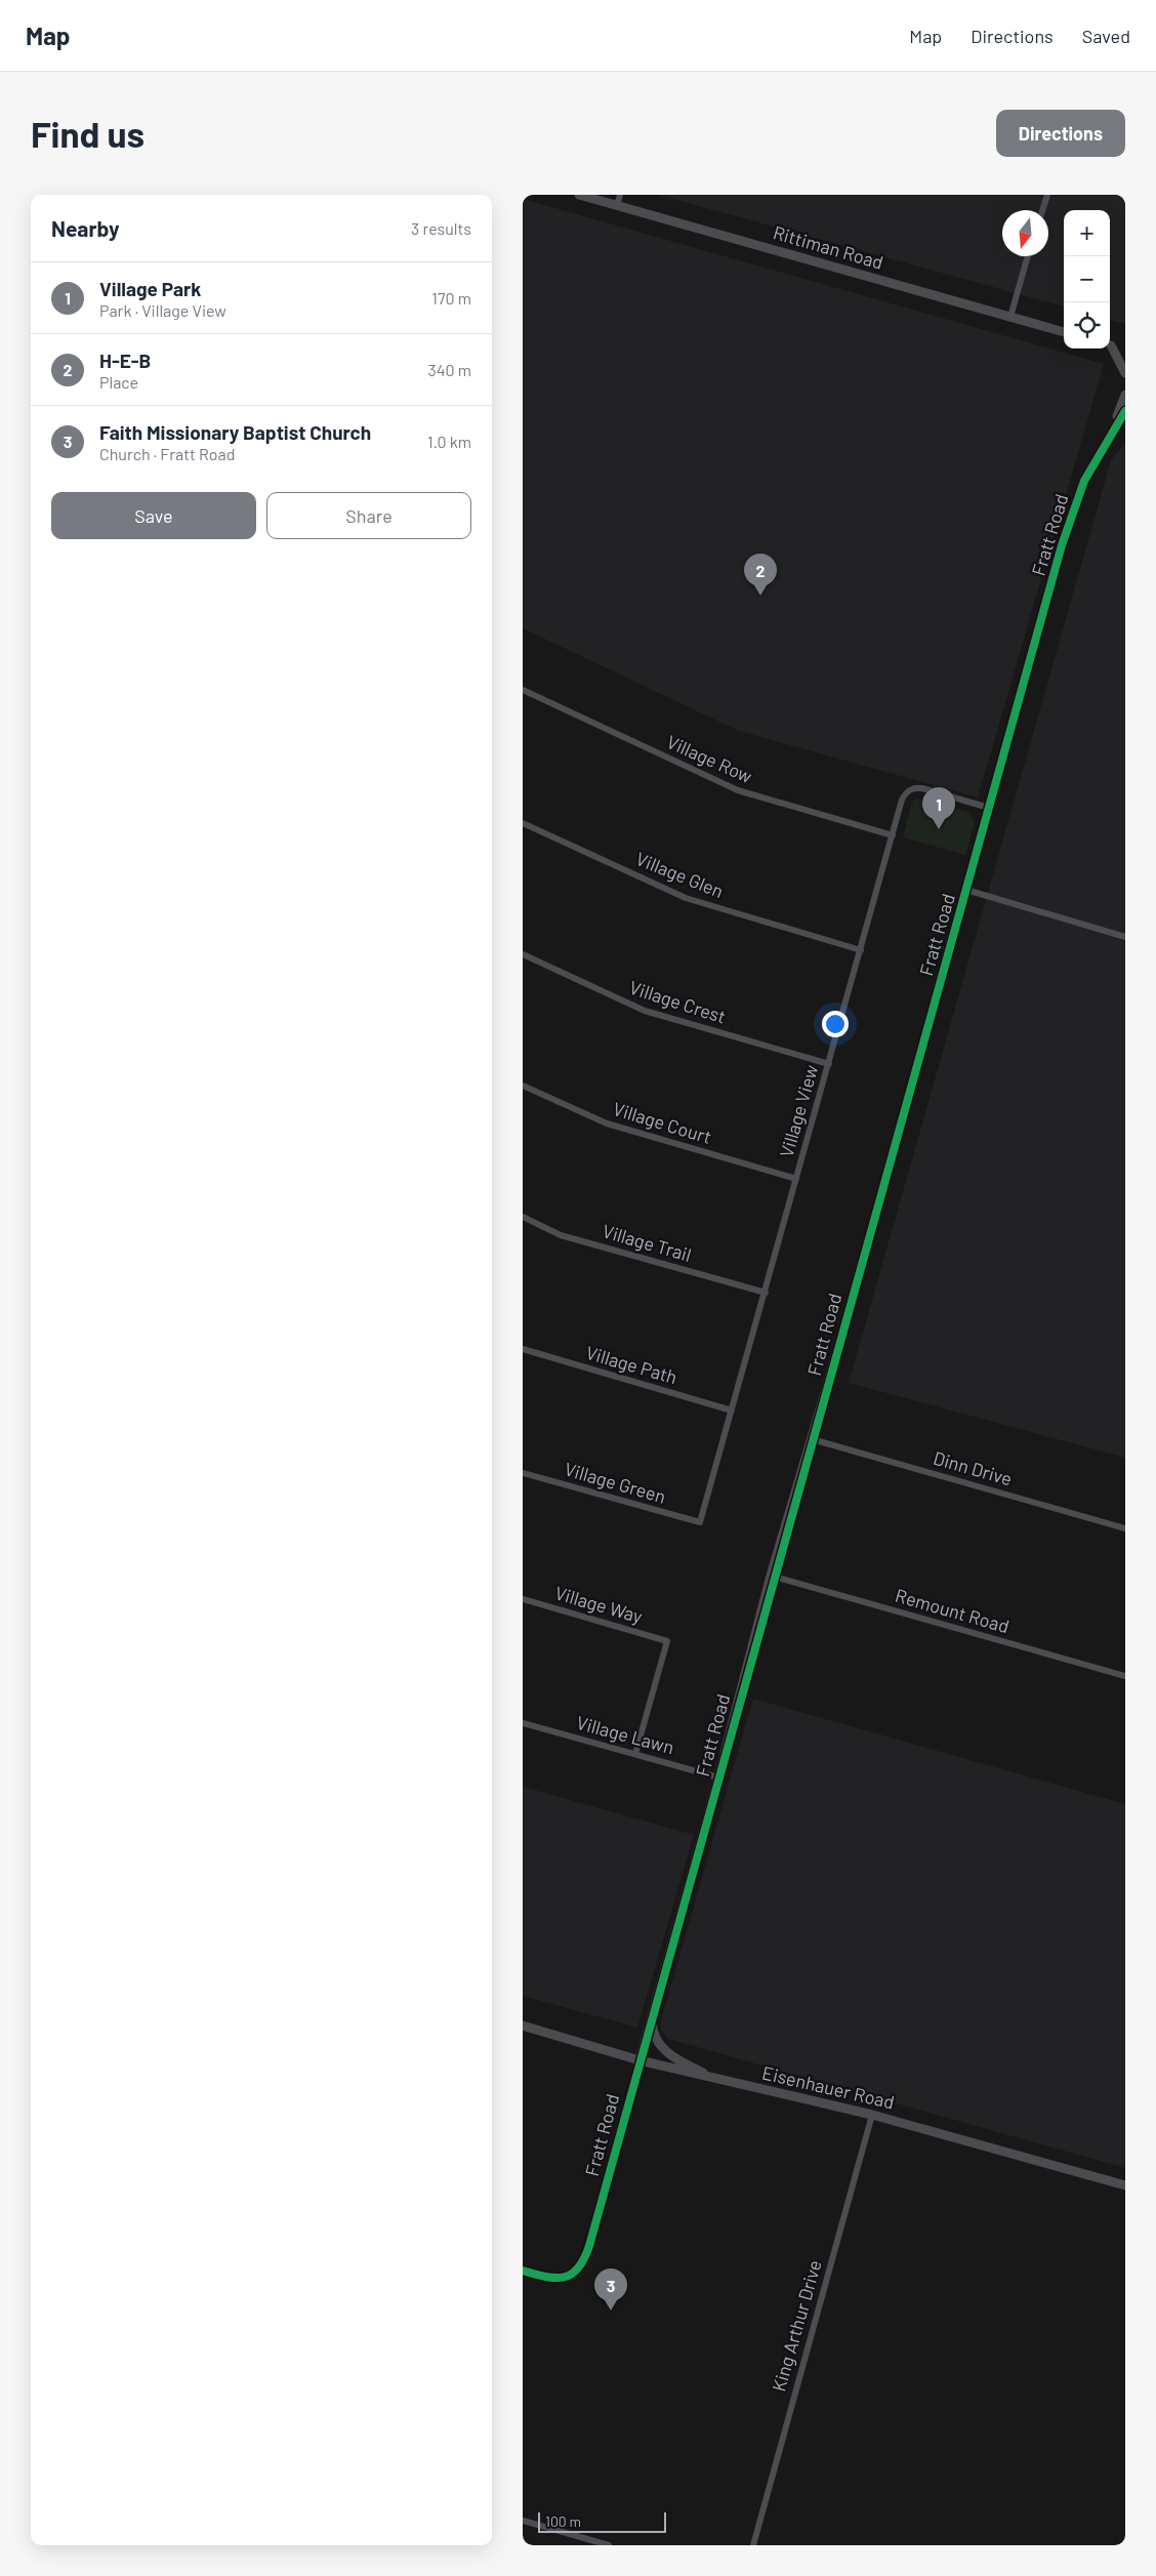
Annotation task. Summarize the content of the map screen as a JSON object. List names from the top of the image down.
{
  "streets": {
    "street": [
      "Rittiman Road",
      "Fratt Road",
      "Village Row",
      "Village Glen",
      "Village Crest",
      "Village View",
      "Village Court",
      "Village Trail",
      "Village Path",
      "Dinn Drive",
      "Village Green",
      "Village Way",
      "Remount Road",
      "Village Lawn",
      "Eisenhauer Road",
      "King Arthur Drive"
    ]
  },
  "crossings": [
    ["Fratt Road", "Village View"],
    ["Fratt Road", "Dinn Drive"],
    ["Fratt Road", "Remount Road"],
    ["Fratt Road", "Village Lawn"],
    ["Fratt Road", "Eisenhauer Road"],
    ["Village Row", "Village View"],
    ["Village Glen", "Village View"],
    ["Village Crest", "Village View"],
    ["Village View", "Village Court"],
    ["Village View", "Village Trail"],
    ["Village View", "Village Path"],
    ["Village View", "Village Green"],
    ["Village Way", "Village Lawn"],
    ["Eisenhauer Road", "King Arthur Drive"]
  ],
  "scale_bar": "100 m",
  "north": "bottom",
  "page": {
    "header": "Map",
    "nav": ["Map", "Directions", "Saved"],
    "buttons": [
      "Directions",
      ["Save", "Share"]
    ],
    "title": "Find us",
    "heading": ["Nearby", "3 results"],
    "map_buttons": ["+", "−"],
    "list": [
      {
        "mark": "1",
        "name": "Village Park",
        "note": "Park · Village View",
        "value": "170 m"
      },
      {
        "mark": "2",
        "name": "H-E-B",
        "note": "Place",
        "value": "340 m"
      },
      {
        "mark": "3",
        "name": "Faith Missionary Baptist Church",
        "note": "Church · Fratt Road",
        "value": "1.0 km"
      }
    ],
    "pins": ["2", "1", "3"],
    "scale": "100 m"
  }
}
